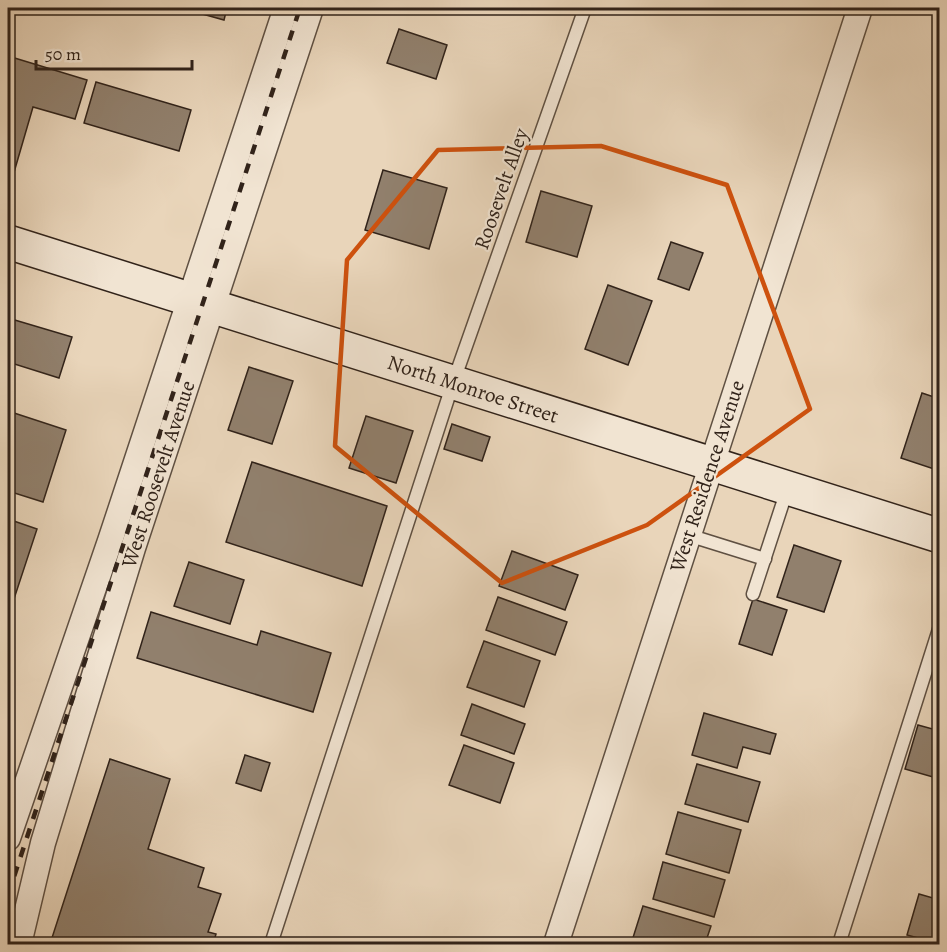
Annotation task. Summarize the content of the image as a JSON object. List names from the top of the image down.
{
  "streets": {
    "main road": ["North Monroe Street"],
    "street": ["West Roosevelt Avenue", "West Residence Avenue"],
    "lane": ["Roosevelt Alley"]
  },
  "crossings": [
    ["Roosevelt Alley", "North Monroe Street"],
    ["North Monroe Street", "West Roosevelt Avenue"],
    ["North Monroe Street", "West Residence Avenue"]
  ],
  "scale_bar": "50 m"
}
